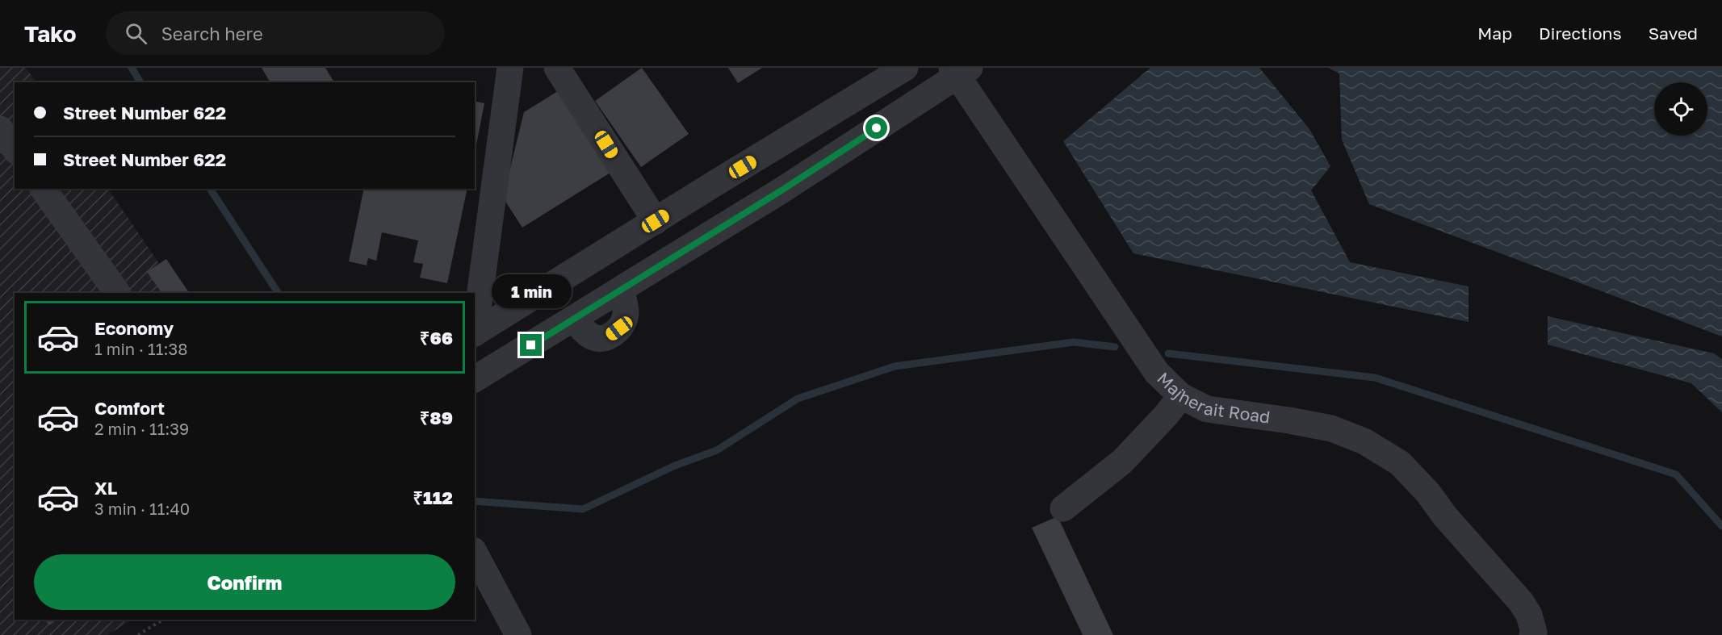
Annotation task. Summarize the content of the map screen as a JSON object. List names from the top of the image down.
{
  "streets": {
    "street": ["Majherait Road"]
  },
  "page": {
    "header": "Tako",
    "search": "Search here",
    "nav": ["Map", "Directions", "Saved"],
    "banner": ["Street Number 622", "Street Number 622"],
    "bubble": "1 min",
    "list": [
      {
        "name": "Economy",
        "note": "1 min · 11:38",
        "value": "₹66"
      },
      {
        "name": "Comfort",
        "note": "2 min · 11:39",
        "value": "₹89"
      },
      {
        "name": "XL",
        "note": "3 min · 11:40",
        "value": "₹112"
      }
    ],
    "buttons": "Confirm"
  }
}
